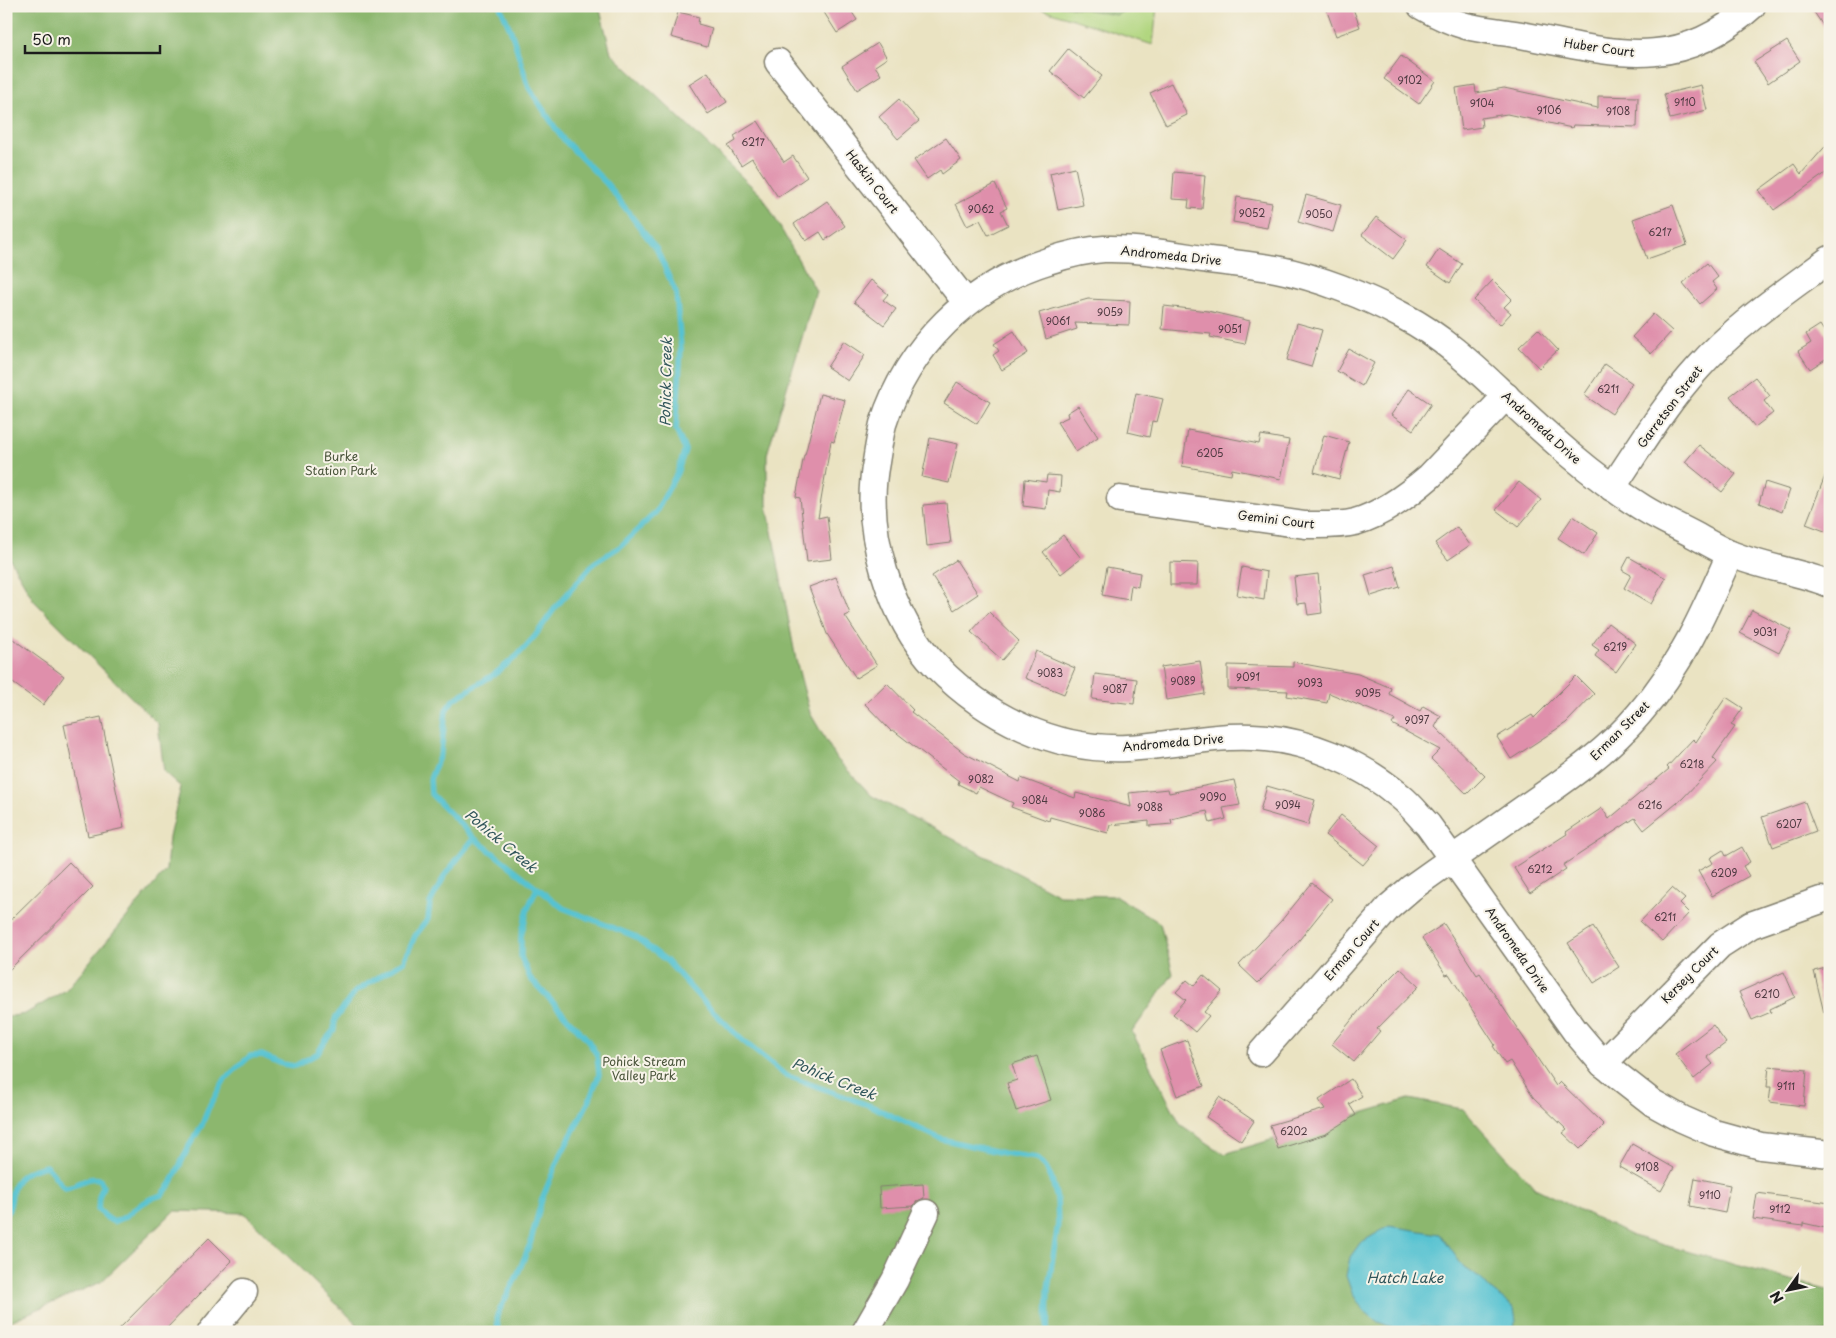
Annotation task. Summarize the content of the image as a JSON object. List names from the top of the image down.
{
  "streets": {
    "street": [
      "Huber Court",
      "Haskin Court",
      "Andromeda Drive",
      "Garretson Street",
      "Gemini Court",
      "Erman Street",
      "Erman Court",
      "Kersey Court"
    ]
  },
  "crossings": [
    ["Haskin Court", "Andromeda Drive"],
    ["Andromeda Drive", "Garretson Street"],
    ["Andromeda Drive", "Gemini Court"],
    ["Andromeda Drive", "Erman Street"],
    ["Andromeda Drive", "Erman Court"],
    ["Andromeda Drive", "Kersey Court"],
    ["Erman Street", "Erman Court"]
  ],
  "water": ["Pohick Creek", "Hatch Lake"],
  "parks": ["Burke Station Park", "Pohick Stream Valley Park"],
  "house_numbers": [
    "9102",
    "9110",
    "9104",
    "9106",
    "9108",
    "6217",
    "9062",
    "9052",
    "9050",
    "6217",
    "9059",
    "9061",
    "9051",
    "6211",
    "6205",
    "9031",
    "6219",
    "9083",
    "9091",
    "9089",
    "9093",
    "9087",
    "9095",
    "9097",
    "6218",
    "9082",
    "9090",
    "9084",
    "9094",
    "6216",
    "9088",
    "9086",
    "6207",
    "6212",
    "6209",
    "6211",
    "6210",
    "9111",
    "6202",
    "9108",
    "9110",
    "9112"
  ],
  "scale_bar": "50 m",
  "north": "bottom left"
}
